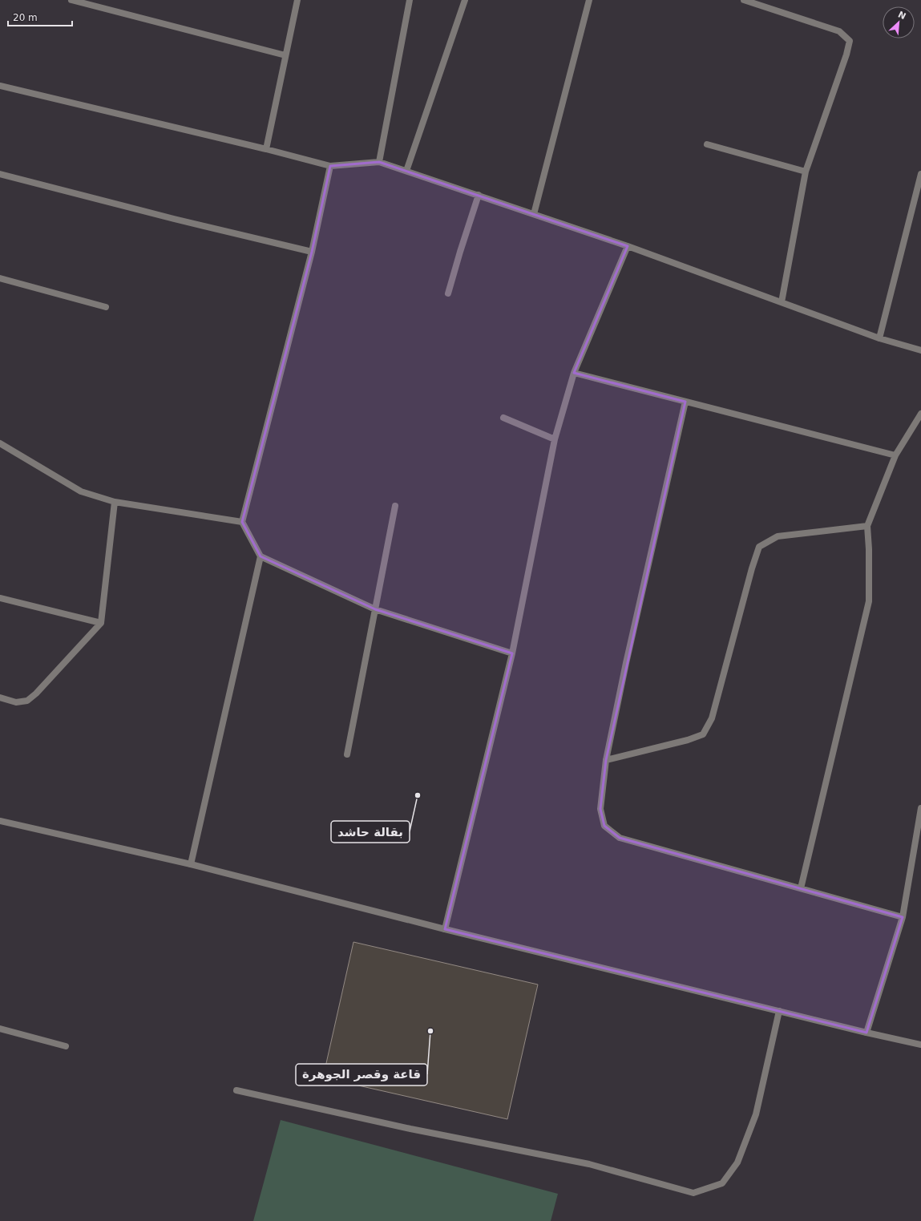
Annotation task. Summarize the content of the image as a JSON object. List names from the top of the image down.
{
  "places": ["بقالة حاشد", "قاعة وقصر الجوهرة"],
  "scale_bar": "20 m",
  "north": "top right"
}
